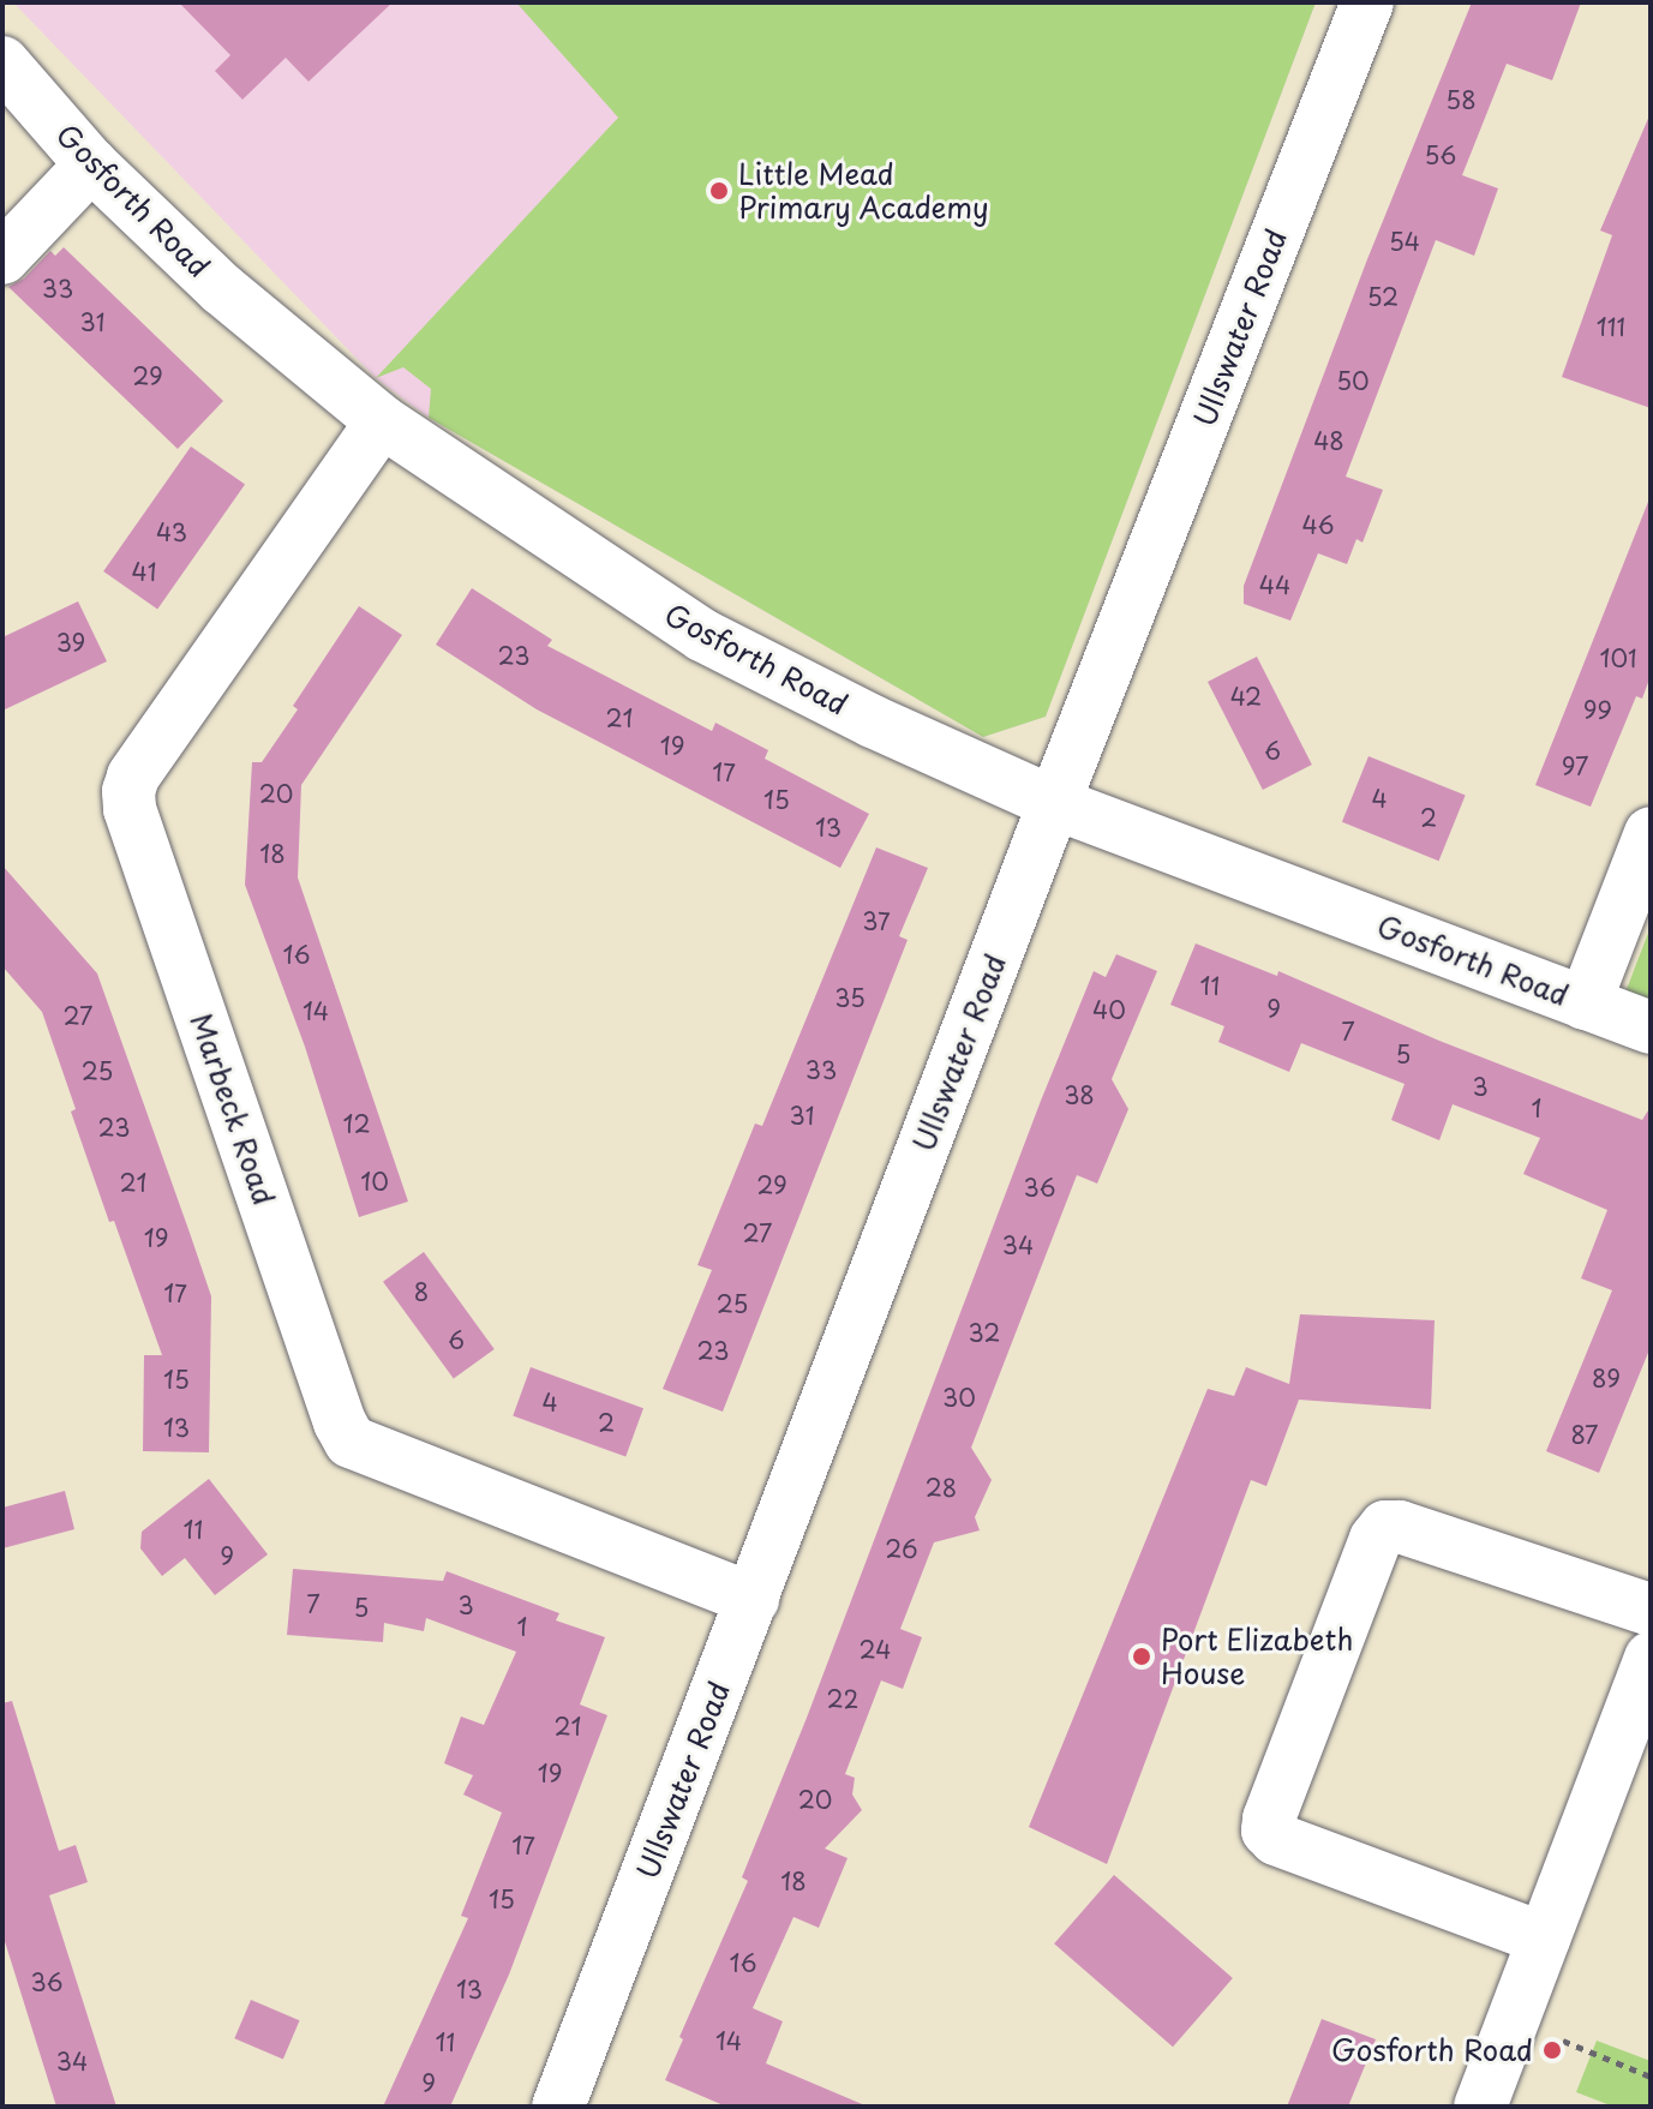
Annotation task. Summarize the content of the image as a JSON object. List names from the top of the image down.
{
  "streets": {
    "street": ["Gosforth Road", "Ullswater Road", "Marbeck Road"]
  },
  "crossings": [
    ["Gosforth Road", "Ullswater Road"],
    ["Gosforth Road", "Marbeck Road"],
    ["Ullswater Road", "Marbeck Road"]
  ],
  "places": ["Little Mead Primary Academy", "Port Elizabeth House", "Gosforth Road"],
  "house_numbers": [
    "58",
    "56",
    "54",
    "33",
    "52",
    "31",
    "111",
    "29",
    "50",
    "48",
    "46",
    "43",
    "41",
    "44",
    "39",
    "23",
    "101",
    "42",
    "99",
    "21",
    "19",
    "6",
    "97",
    "17",
    "20",
    "4",
    "15",
    "2",
    "13",
    "18",
    "37",
    "16",
    "11",
    "35",
    "9",
    "40",
    "14",
    "27",
    "7",
    "5",
    "33",
    "25",
    "3",
    "38",
    "1",
    "31",
    "12",
    "23",
    "10",
    "21",
    "29",
    "36",
    "27",
    "19",
    "34",
    "8",
    "17",
    "25",
    "32",
    "6",
    "23",
    "89",
    "15",
    "30",
    "4",
    "2",
    "13",
    "87",
    "28",
    "11",
    "26",
    "9",
    "7",
    "3",
    "5",
    "1",
    "24",
    "22",
    "21",
    "19",
    "20",
    "17",
    "18",
    "15",
    "16",
    "36",
    "13",
    "14",
    "11",
    "34",
    "9"
  ]
}
